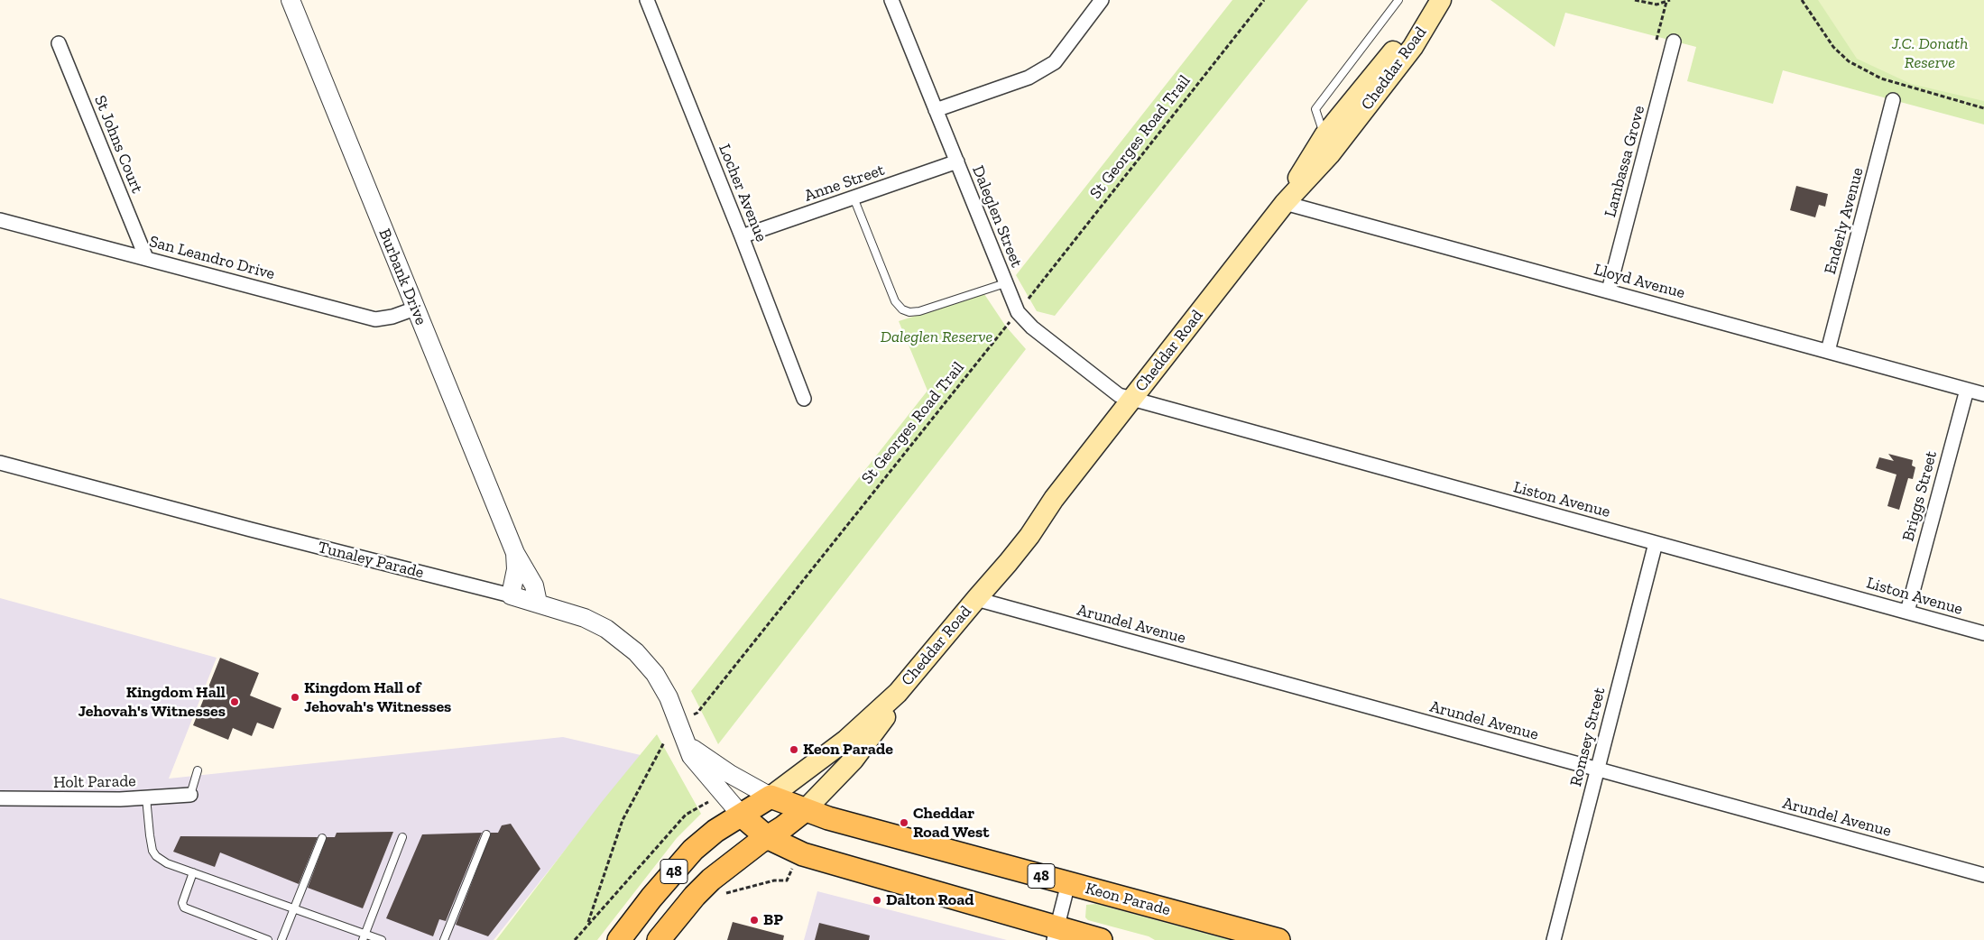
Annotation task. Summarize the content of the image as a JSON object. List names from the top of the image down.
{
  "streets": {
    "main road": ["Cheddar Road", "48", "Keon Parade"],
    "street": [
      "St Johns Court",
      "Lambassa Grove",
      "Anne Street",
      "Locher Avenue",
      "Daleglen Street",
      "Enderly Avenue",
      "San Leandro Drive",
      "Burbank Drive",
      "Lloyd Avenue",
      "Briggs Street",
      "Liston Avenue",
      "Tunaley Parade",
      "Arundel Avenue",
      "Romsey Street",
      "Holt Parade"
    ],
    "path": ["St Georges Road Trail"]
  },
  "crossings": [
    ["Cheddar Road", "Daleglen Street"],
    ["Cheddar Road", "Lloyd Avenue"],
    ["Cheddar Road", "Liston Avenue"],
    ["Cheddar Road", "Arundel Avenue"],
    ["Cheddar Road", "48"],
    ["Cheddar Road", "Keon Parade"],
    ["St Georges Road Trail", "Daleglen Street"],
    ["St Johns Court", "San Leandro Drive"],
    ["Lambassa Grove", "Lloyd Avenue"],
    ["Anne Street", "Locher Avenue"],
    ["Anne Street", "Daleglen Street"],
    ["Daleglen Street", "Liston Avenue"],
    ["Enderly Avenue", "Lloyd Avenue"],
    ["San Leandro Drive", "Burbank Drive"],
    ["Burbank Drive", "Tunaley Parade"],
    ["Lloyd Avenue", "Briggs Street"],
    ["Briggs Street", "Liston Avenue"],
    ["Liston Avenue", "Romsey Street"],
    ["Tunaley Parade", "48"],
    ["Arundel Avenue", "Romsey Street"],
    ["48", "Keon Parade"]
  ],
  "parks": ["J.C. Donath Reserve", "Daleglen Reserve"],
  "places": [
    "Kingdom Hall of Jehovah's Witnesses",
    "Kingdom Hall Jehovah's Witnesses",
    "Keon Parade",
    "Cheddar Road West",
    "Dalton Road",
    "BP"
  ]
}
